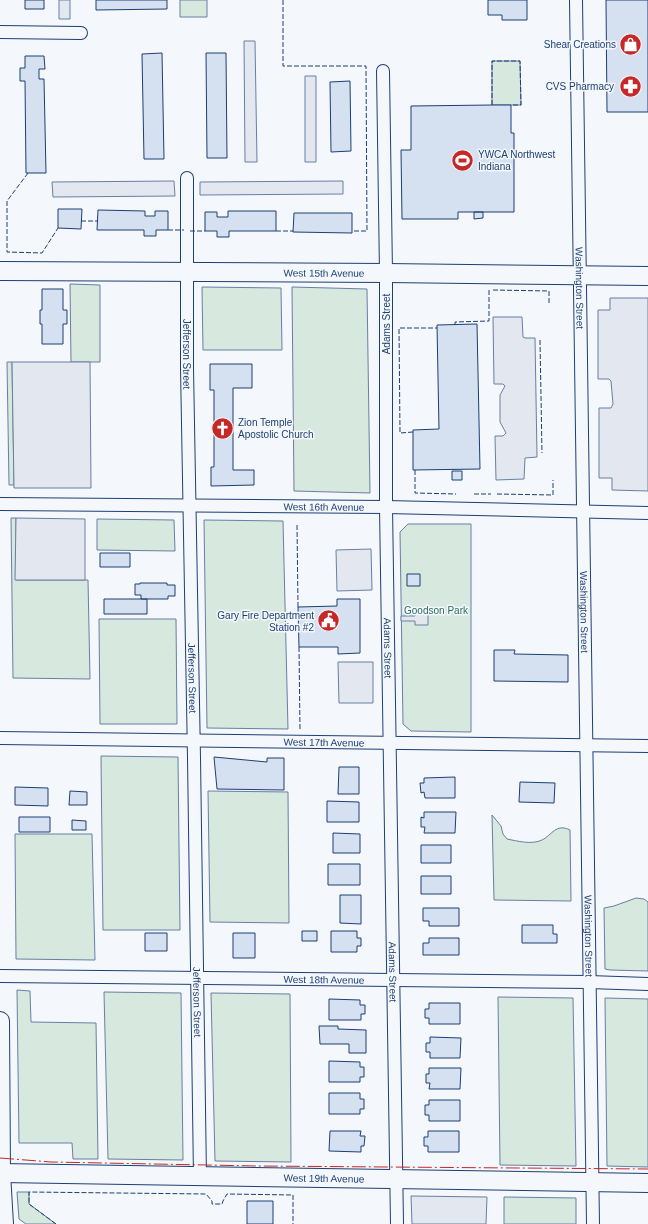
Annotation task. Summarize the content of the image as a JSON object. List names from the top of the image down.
{
  "streets": {
    "street": [
      "West 15th Avenue",
      "Washington Street",
      "Adams Street",
      "Jefferson Street",
      "West 16th Avenue",
      "West 17th Avenue",
      "West 18th Avenue",
      "West 19th Avenue"
    ]
  },
  "crossings": [
    ["West 15th Avenue", "Washington Street"],
    ["West 15th Avenue", "Adams Street"],
    ["West 15th Avenue", "Jefferson Street"],
    ["Washington Street", "West 16th Avenue"],
    ["Washington Street", "West 17th Avenue"],
    ["Washington Street", "West 18th Avenue"],
    ["Washington Street", "West 19th Avenue"],
    ["Adams Street", "West 16th Avenue"],
    ["Adams Street", "West 17th Avenue"],
    ["Adams Street", "West 18th Avenue"],
    ["Adams Street", "West 19th Avenue"],
    ["Jefferson Street", "West 16th Avenue"],
    ["Jefferson Street", "West 17th Avenue"],
    ["Jefferson Street", "West 18th Avenue"],
    ["Jefferson Street", "West 19th Avenue"]
  ],
  "parks": ["Goodson Park"],
  "places": {
    "shop": ["Shear Creations"],
    "pharmacy": ["CVS Pharmacy"],
    "sports": ["YWCA Northwest Indiana"],
    "church": ["Zion Temple Apostolic Church"],
    "public building": ["Gary Fire Department Station #2"]
  }
}
